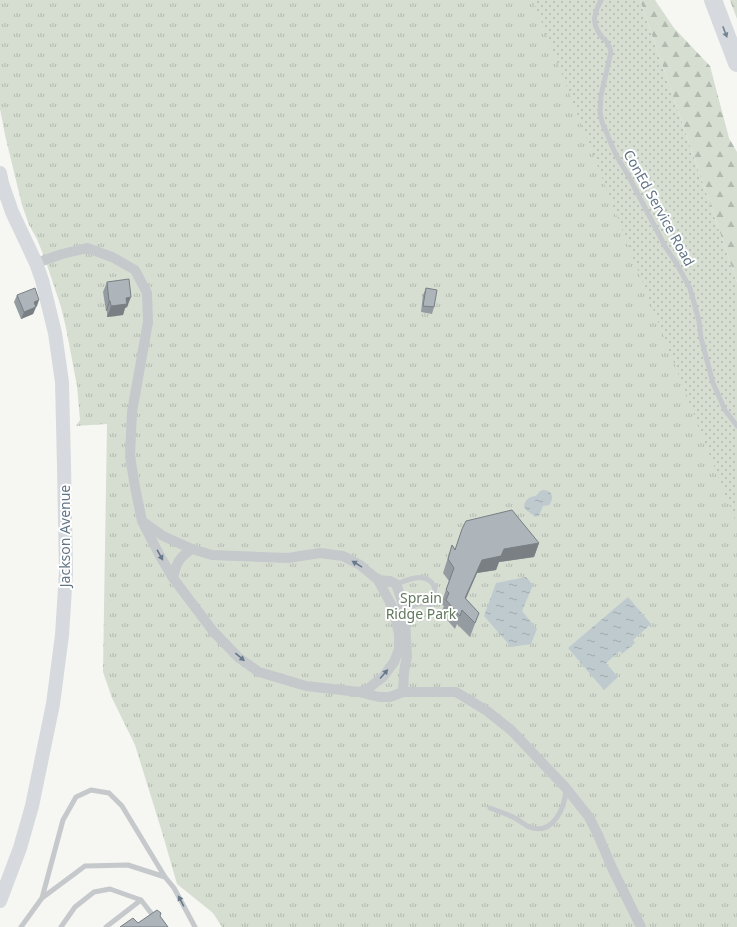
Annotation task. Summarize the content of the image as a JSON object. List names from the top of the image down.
{
  "streets": {
    "main road": ["Jackson Avenue"],
    "lane": ["ConEd Service Road"]
  },
  "parks": ["Sprain Ridge Park"]
}
